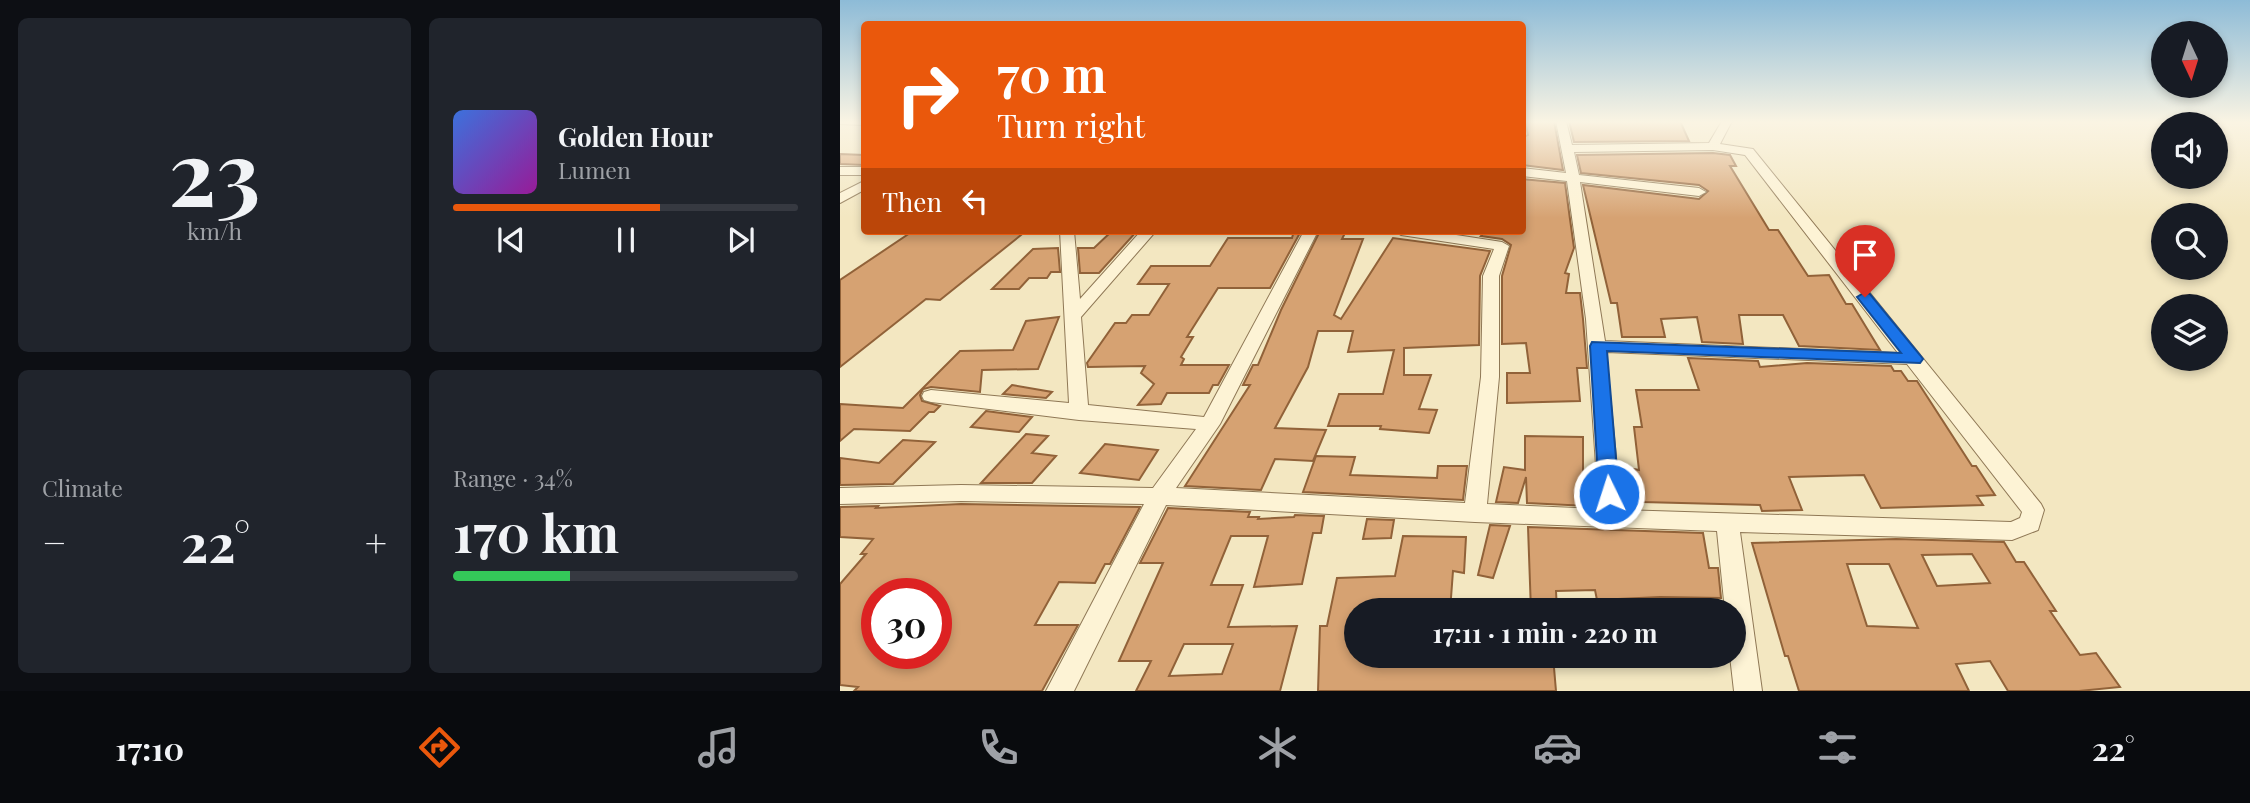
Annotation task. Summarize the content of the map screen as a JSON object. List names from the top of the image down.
{
  "north": "bottom",
  "page": {
    "tile": [
      ["23", "km/h"],
      "Climate",
      ["Range · 34%", "170 km"]
    ],
    "turn": ["70 m", "Turn right"],
    "song": ["Golden Hour", "Lumen"],
    "then": "Then",
    "heat": ["−", "22°", "+"],
    "limit": "30",
    "trip": "17:11 · 1 min · 220 m",
    "tabs": ["17:10", "22°"]
  }
}
